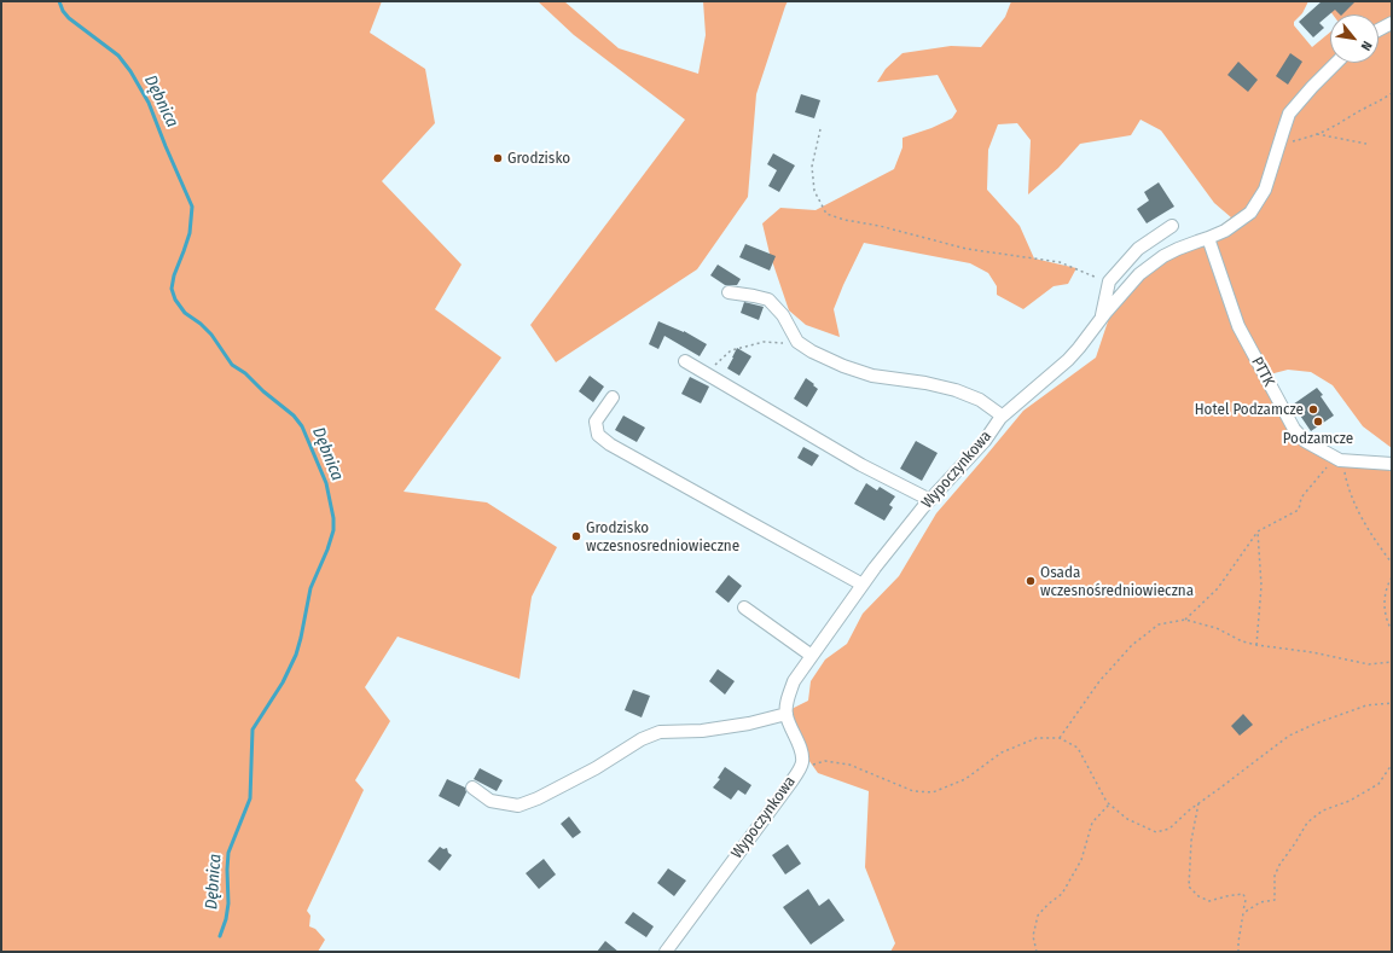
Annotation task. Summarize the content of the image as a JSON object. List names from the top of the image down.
{
  "streets": {
    "street": ["PTTK", "Wypoczynkowa"]
  },
  "crossings": [
    ["PTTK", "Wypoczynkowa"]
  ],
  "water": ["Dębnica"],
  "places": [
    "Grodzisko",
    "Hotel Podzamcze",
    "Podzamcze",
    "Grodzisko wczesnosredniowieczne",
    "Osada wczesnośredniowieczna"
  ],
  "north": "bottom right"
}
